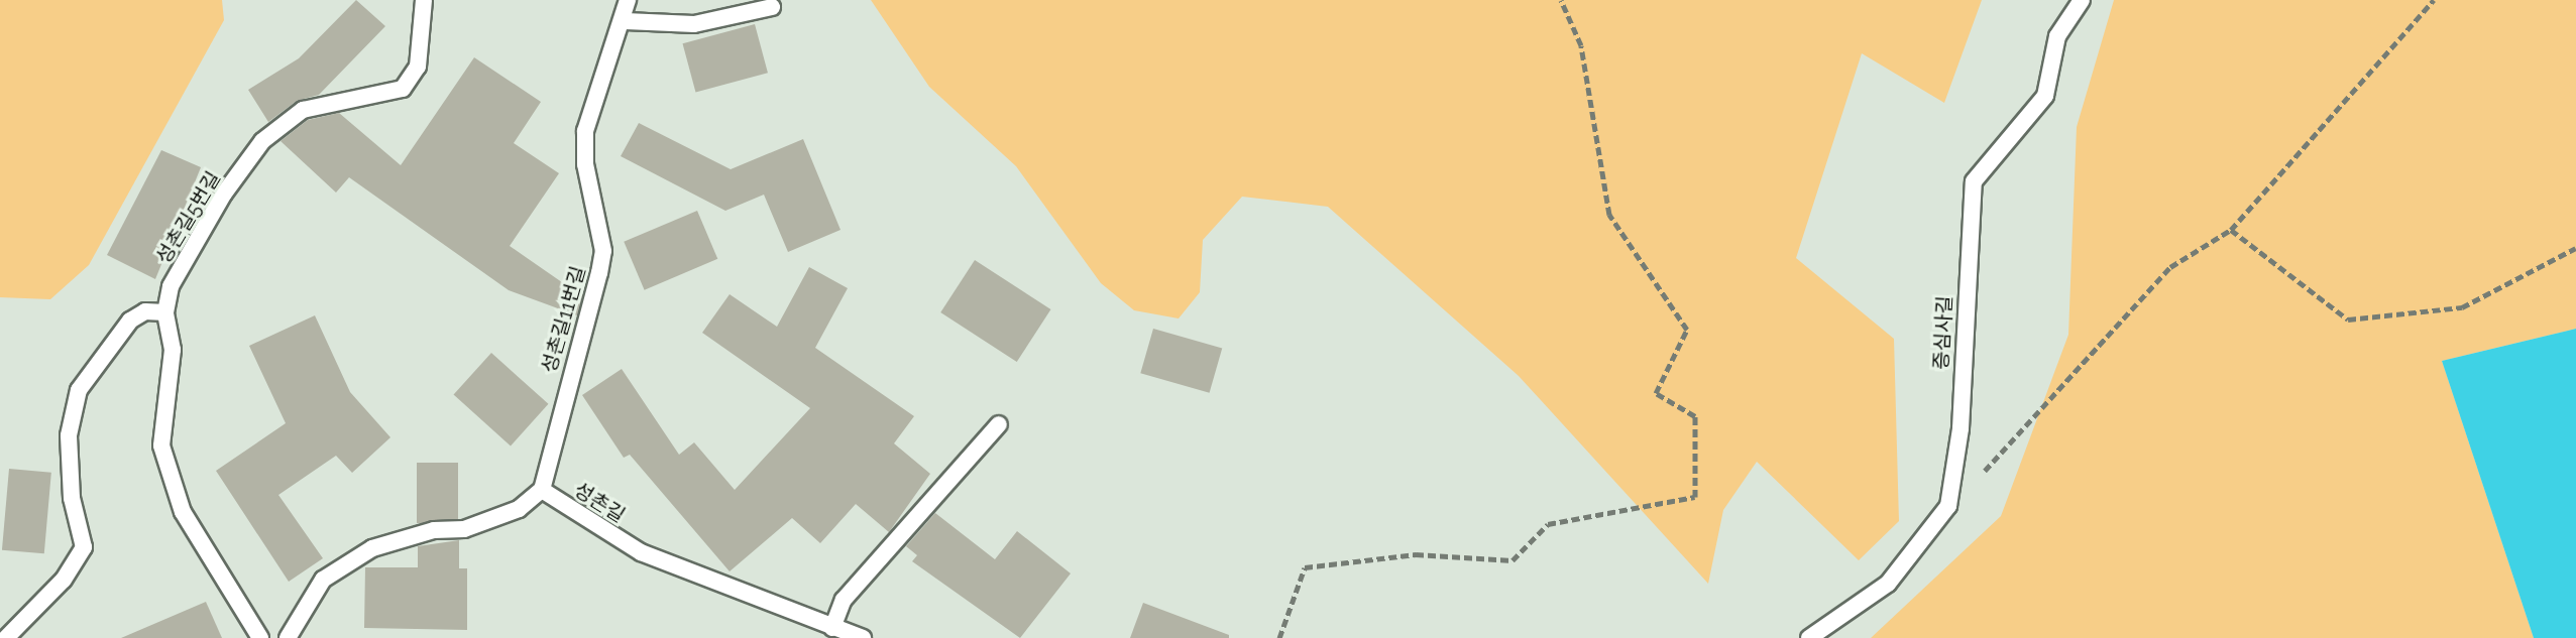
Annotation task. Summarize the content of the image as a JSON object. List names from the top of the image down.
{
  "streets": {
    "lane": [
      "성촌길5번길",
      "성촌길11번길",
      "증심사길",
      "성촌길"
    ]
  },
  "crossings": [
    ["성촌길11번길", "성촌길"]
  ]
}
